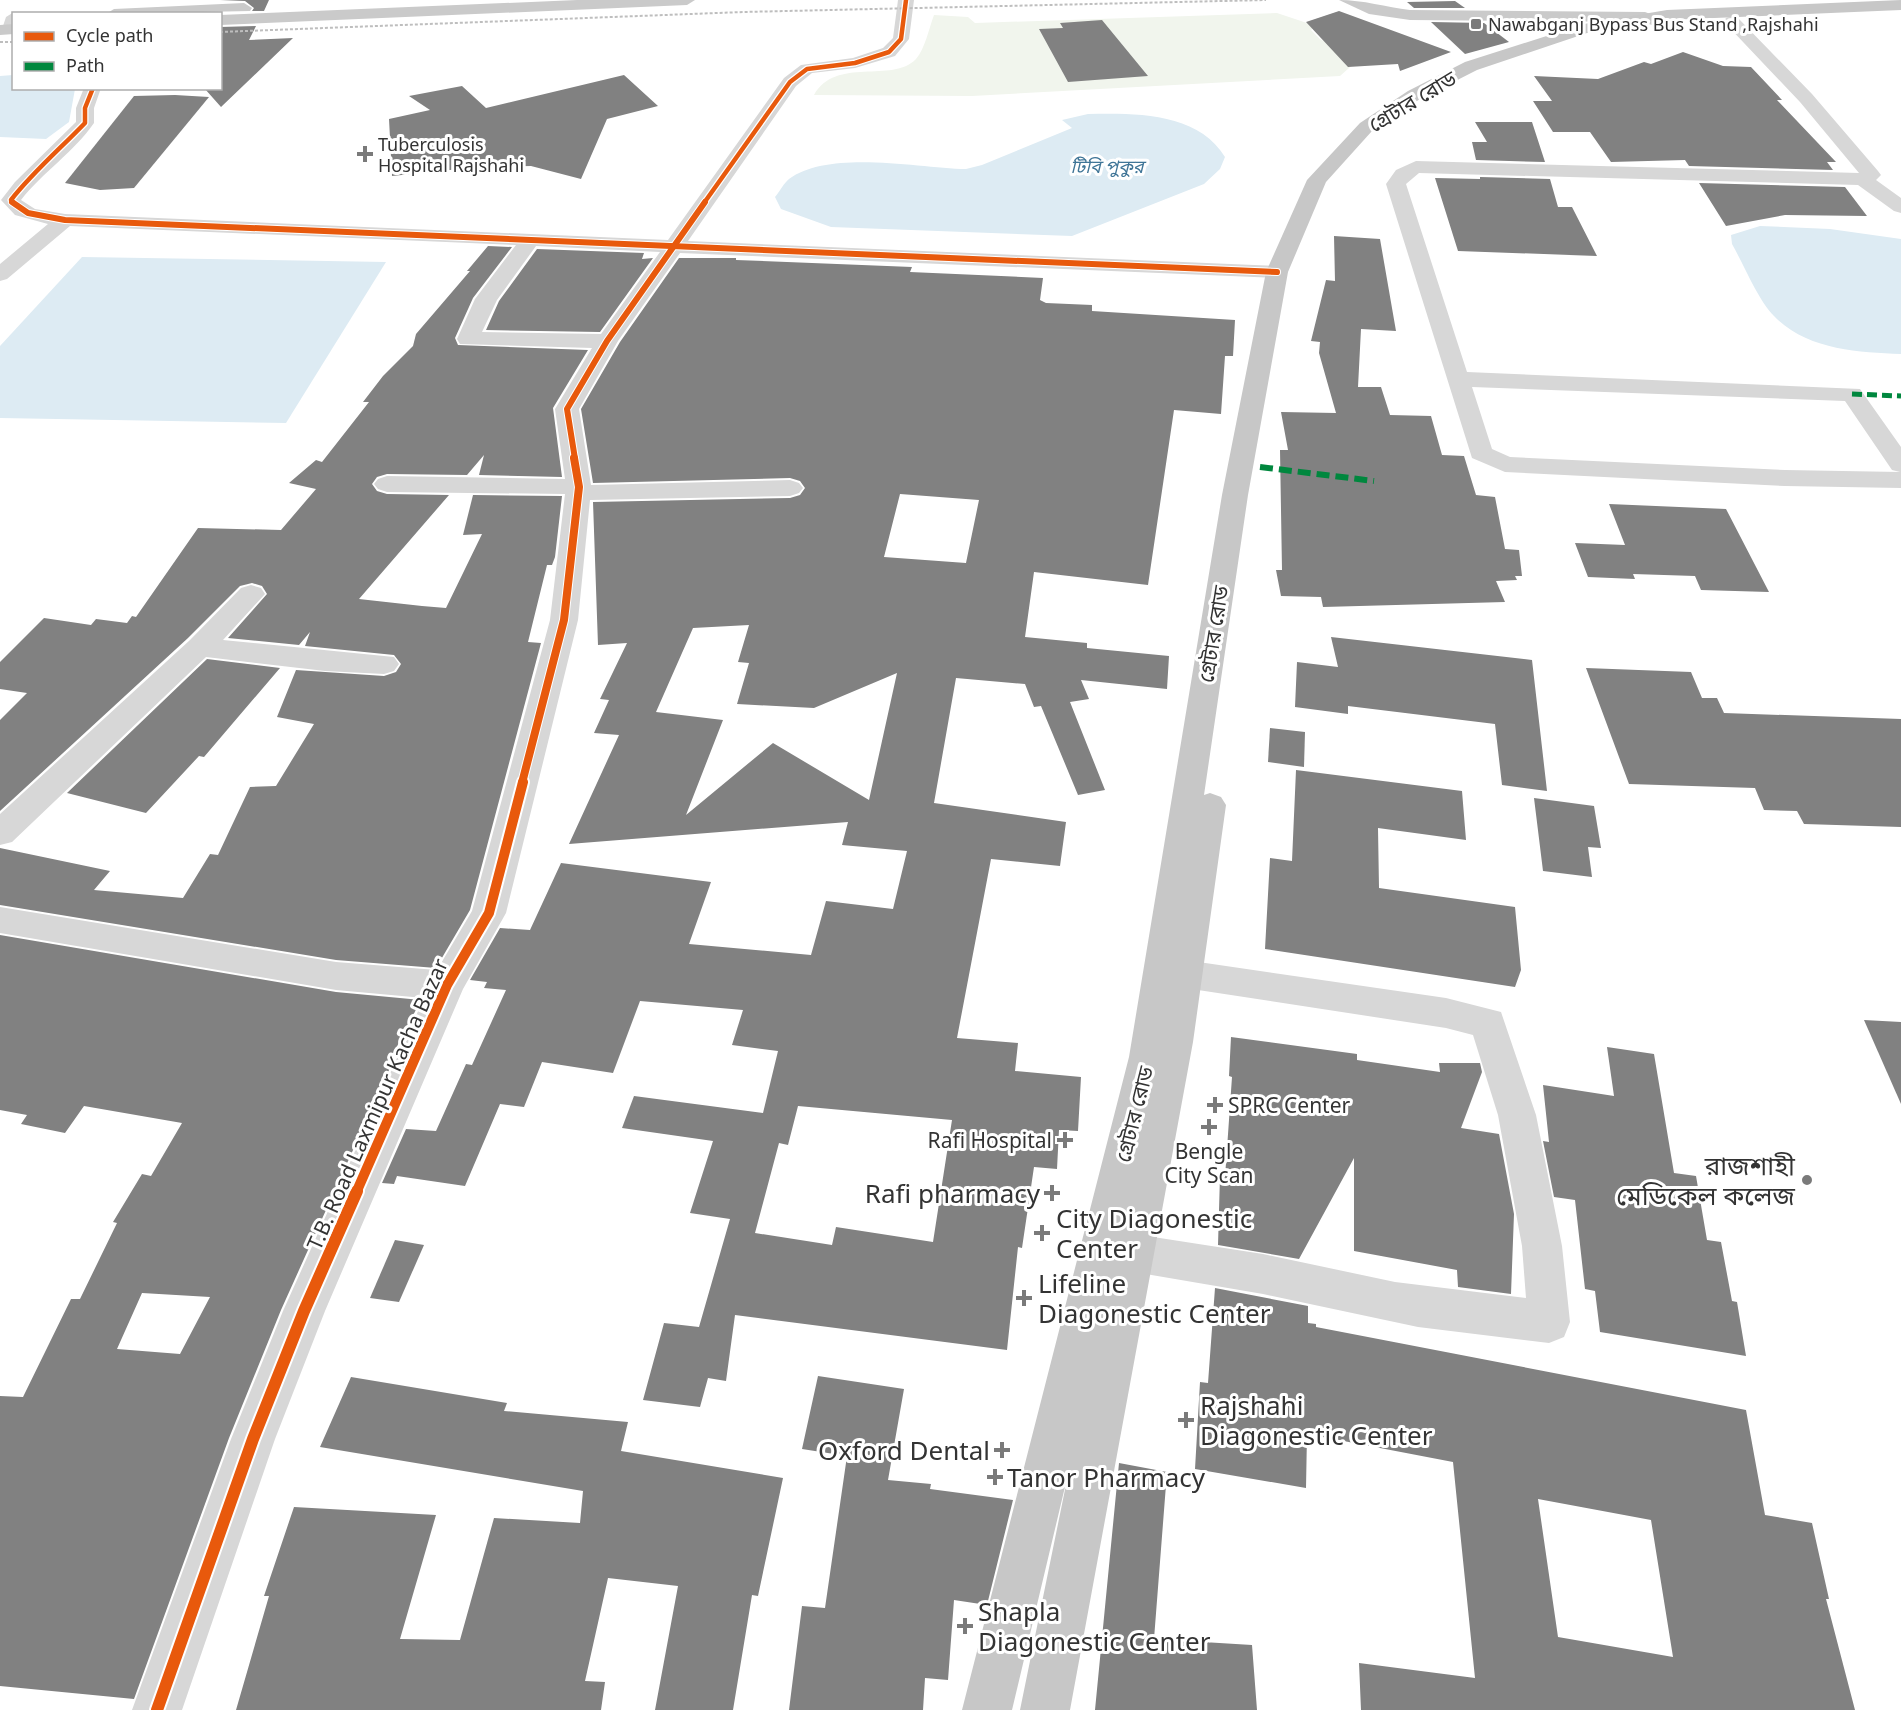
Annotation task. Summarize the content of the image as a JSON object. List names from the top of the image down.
{
  "streets": {
    "highway": ["গ্রেটার রোড"],
    "street": ["T.B. Road Laxmipur Kacha Bazar"]
  },
  "water": ["টিবি পুকুর"],
  "places": {
    "transit": ["Nawabganj Bypass Bus Stand ,Rajshahi"],
    "health": [
      "Tuberculosis Hospital Rajshahi",
      "SPRC Center",
      "Bengle City Scan",
      "Rafi Hospital",
      "Rafi pharmacy",
      "City Diagonestic Center",
      "Lifeline Diagonestic Center",
      "Rajshahi Diagonestic Center",
      "Oxford Dental",
      "Tanor Pharmacy",
      "Shapla Diagonestic Center"
    ],
    "other": ["রাজশাহী মেডিকেল কলেজ"]
  },
  "legend": ["Cycle path", "Path"]
}
